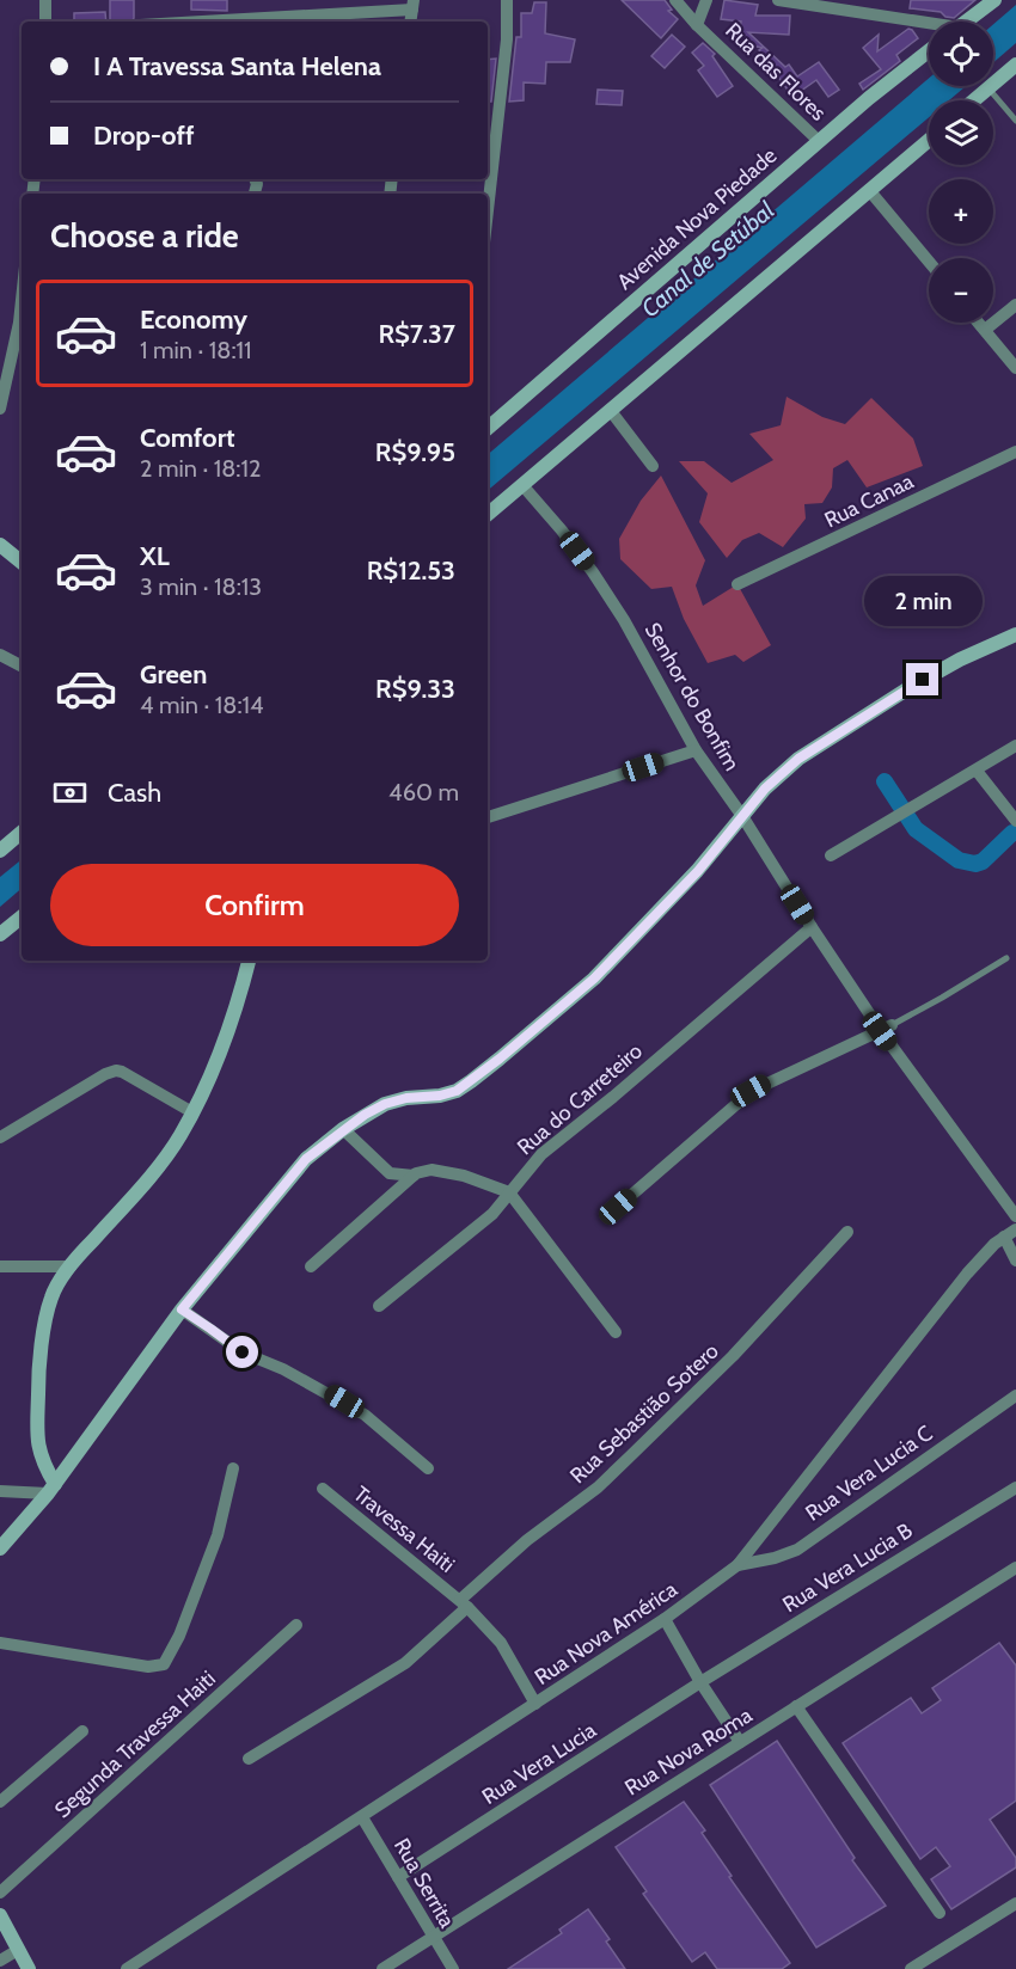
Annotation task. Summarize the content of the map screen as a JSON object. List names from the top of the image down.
{
  "streets": {
    "street": [
      "Rua das Flores",
      "Avenida Nova Piedade",
      "Rua Canaa",
      "Senhor do Bonfim",
      "Rua do Carreteiro",
      "Rua Sebastião Sotero",
      "Rua Vera Lucia C",
      "Travessa Haiti",
      "Rua Vera Lucia B",
      "Rua Nova América",
      "Segunda Travessa Haiti",
      "Rua Nova Roma",
      "Rua Vera Lucia",
      "Rua Serrita"
    ]
  },
  "crossings": [
    ["Rua das Flores", "Avenida Nova Piedade"],
    ["Senhor do Bonfim", "Rua do Carreteiro"],
    ["Rua Sebastião Sotero", "Travessa Haiti"],
    ["Rua Vera Lucia C", "Rua Nova América"],
    ["Rua Vera Lucia B", "Rua Vera Lucia"],
    ["Rua Nova América", "Rua Serrita"],
    ["Rua Nova Roma", "Rua Serrita"],
    ["Rua Vera Lucia", "Rua Serrita"]
  ],
  "water": ["Canal de Setúbal"],
  "page": {
    "map_buttons": ["+", "−"],
    "banner": ["I A Travessa Santa Helena", "Drop-off"],
    "heading": "Choose a ride",
    "list": [
      {
        "name": "Economy",
        "note": "1 min · 18:11",
        "value": "R$7.37"
      },
      {
        "name": "Comfort",
        "note": "2 min · 18:12",
        "value": "R$9.95"
      },
      {
        "name": "XL",
        "note": "3 min · 18:13",
        "value": "R$12.53"
      },
      {
        "name": "Green",
        "note": "4 min · 18:14",
        "value": "R$9.33"
      }
    ],
    "bubble": "2 min",
    "pay": ["Cash", "460 m"],
    "buttons": "Confirm"
  }
}
